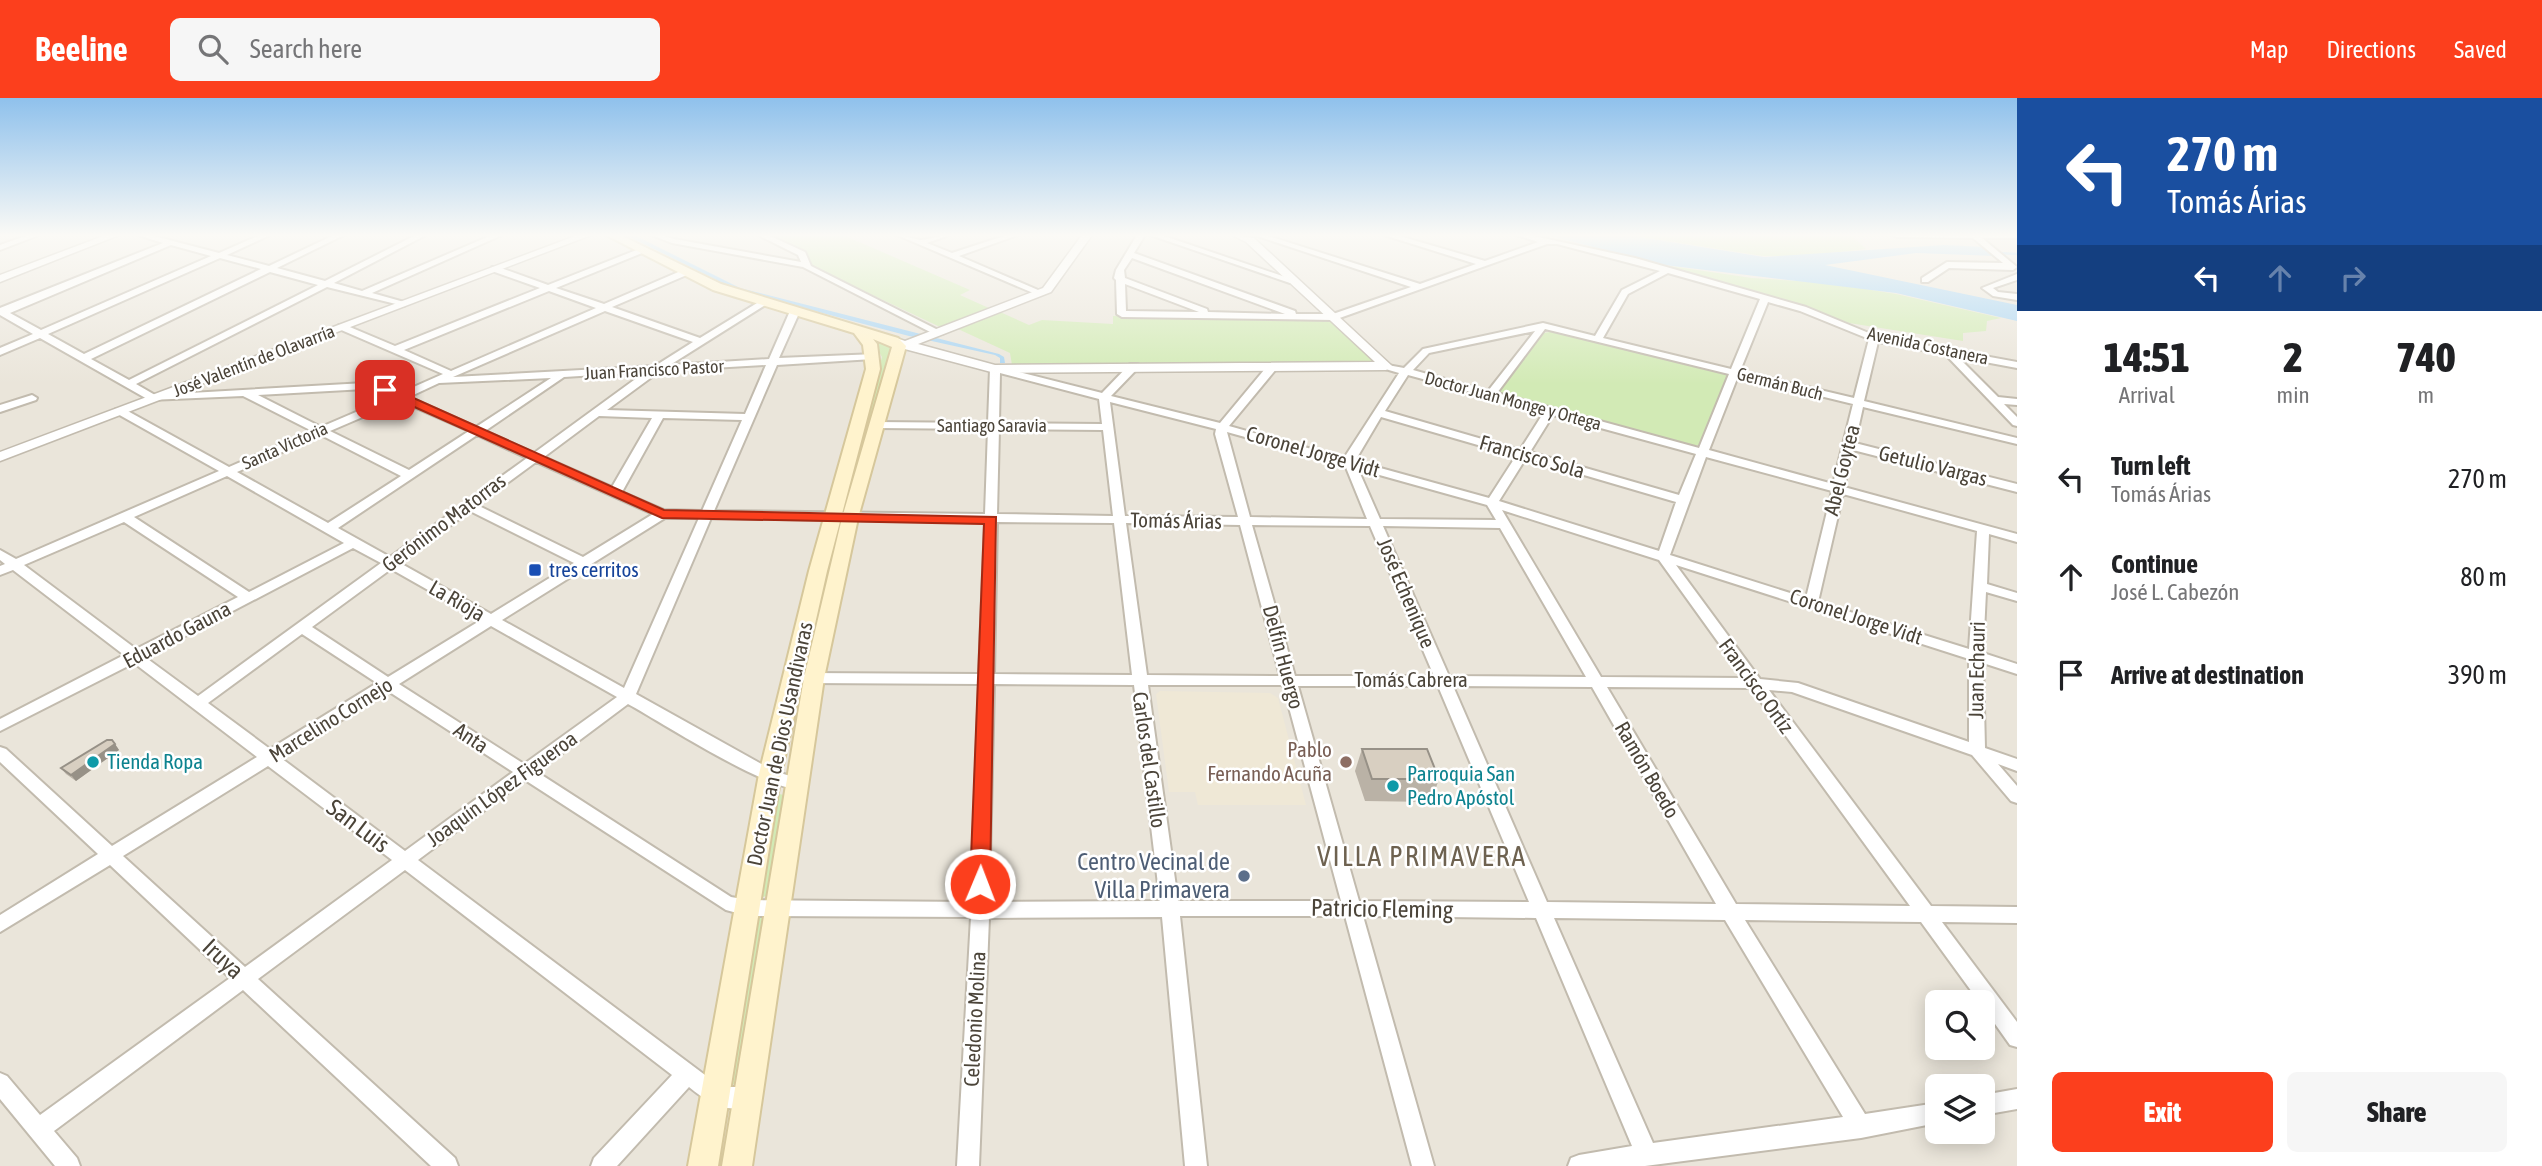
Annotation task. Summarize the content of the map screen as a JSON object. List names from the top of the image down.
{
  "streets": {
    "main road": ["Coronel Jorge Vidt", "Doctor Juan de Dios Usandivaras"],
    "street": [
      "Avenida Costanera",
      "José Valentín de Olavarría",
      "Juan Francisco Pastor",
      "Germán Buch",
      "Doctor Juan Monge y Ortega",
      "Santiago Saravia",
      "Santa Victoria",
      "Francisco Sola",
      "Getulio Vargas",
      "Abel Goytea",
      "Tomás Árias",
      "Gerónimo Matorras",
      "José Echenique",
      "La Rioja",
      "Eduardo Gauna",
      "Delfín Huergo",
      "Juan Echauri",
      "Tomás Cabrera",
      "Francisco Ortíz",
      "Marcelino Cornejo",
      "Anta",
      "Carlos del Castillo",
      "Ramón Boedo",
      "Joaquín López Figueroa",
      "San Luis",
      "Patricio Fleming",
      "Iruya",
      "Celedonio Molina"
    ]
  },
  "crossings": [
    ["Avenida Costanera", "Abel Goytea"],
    ["José Valentín de Olavarría", "La Rioja"],
    ["Juan Francisco Pastor", "Santa Victoria"],
    ["Juan Francisco Pastor", "Gerónimo Matorras"],
    ["Juan Francisco Pastor", "Doctor Juan de Dios Usandivaras"],
    ["Juan Francisco Pastor", "Joaquín López Figueroa"],
    ["Germán Buch", "Abel Goytea"],
    ["Doctor Juan Monge y Ortega", "Coronel Jorge Vidt"],
    ["Doctor Juan Monge y Ortega", "Abel Goytea"],
    ["Doctor Juan Monge y Ortega", "Juan Echauri"],
    ["Doctor Juan Monge y Ortega", "Celedonio Molina"],
    ["Santiago Saravia", "Doctor Juan de Dios Usandivaras"],
    ["Santiago Saravia", "Carlos del Castillo"],
    ["Santiago Saravia", "Celedonio Molina"],
    ["Santa Victoria", "La Rioja"],
    ["Santa Victoria", "San Luis"],
    ["Coronel Jorge Vidt", "Abel Goytea"],
    ["Coronel Jorge Vidt", "Gerónimo Matorras"],
    ["Coronel Jorge Vidt", "José Echenique"],
    ["Coronel Jorge Vidt", "Delfín Huergo"],
    ["Coronel Jorge Vidt", "Juan Echauri"],
    ["Coronel Jorge Vidt", "Francisco Ortíz"],
    ["Coronel Jorge Vidt", "Doctor Juan de Dios Usandivaras"],
    ["Coronel Jorge Vidt", "Carlos del Castillo"],
    ["Coronel Jorge Vidt", "Ramón Boedo"],
    ["Coronel Jorge Vidt", "Joaquín López Figueroa"],
    ["Coronel Jorge Vidt", "Celedonio Molina"],
    ["Getulio Vargas", "Abel Goytea"],
    ["Tomás Árias", "José Echenique"],
    ["Tomás Árias", "Delfín Huergo"],
    ["Tomás Árias", "Marcelino Cornejo"],
    ["Tomás Árias", "Doctor Juan de Dios Usandivaras"],
    ["Tomás Árias", "Carlos del Castillo"],
    ["Tomás Árias", "Ramón Boedo"],
    ["Tomás Árias", "Joaquín López Figueroa"],
    ["Tomás Árias", "Celedonio Molina"],
    ["Gerónimo Matorras", "La Rioja"],
    ["Gerónimo Matorras", "Anta"],
    ["Gerónimo Matorras", "San Luis"],
    ["José Echenique", "Tomás Cabrera"],
    ["José Echenique", "Patricio Fleming"],
    ["La Rioja", "Eduardo Gauna"],
    ["La Rioja", "Marcelino Cornejo"],
    ["La Rioja", "Doctor Juan de Dios Usandivaras"],
    ["La Rioja", "Joaquín López Figueroa"],
    ["Eduardo Gauna", "San Luis"],
    ["Delfín Huergo", "Tomás Cabrera"],
    ["Delfín Huergo", "Patricio Fleming"],
    ["Juan Echauri", "Tomás Cabrera"],
    ["Tomás Cabrera", "Francisco Ortíz"],
    ["Tomás Cabrera", "Doctor Juan de Dios Usandivaras"],
    ["Tomás Cabrera", "Carlos del Castillo"],
    ["Tomás Cabrera", "Ramón Boedo"],
    ["Tomás Cabrera", "Celedonio Molina"],
    ["Francisco Ortíz", "Patricio Fleming"],
    ["Marcelino Cornejo", "Anta"],
    ["Marcelino Cornejo", "San Luis"],
    ["Marcelino Cornejo", "Iruya"],
    ["Anta", "Doctor Juan de Dios Usandivaras"],
    ["Anta", "Joaquín López Figueroa"],
    ["Anta", "Patricio Fleming"],
    ["Doctor Juan de Dios Usandivaras", "San Luis"],
    ["Doctor Juan de Dios Usandivaras", "Patricio Fleming"],
    ["Carlos del Castillo", "Patricio Fleming"],
    ["Ramón Boedo", "Patricio Fleming"],
    ["Joaquín López Figueroa", "San Luis"],
    ["Joaquín López Figueroa", "Iruya"],
    ["Patricio Fleming", "Celedonio Molina"]
  ],
  "districts": ["VILLA PRIMAVERA"],
  "places": {
    "transit": ["tres cerritos"],
    "other": [
      "Tienda Ropa",
      "Pablo Fernando Acuña",
      "Parroquia San Pedro Apóstol",
      "Centro Vecinal de Villa Primavera"
    ]
  },
  "page": {
    "header": "Beeline",
    "search": "Search here",
    "nav": ["Map", "Directions", "Saved"],
    "turn": ["270 m", "Tomás Árias"],
    "eta": [
      "14:51",
      "Arrival",
      "2",
      "min",
      "740",
      "m"
    ],
    "list": [
      {
        "name": "Turn left",
        "note": "Tomás Árias",
        "value": "270 m"
      },
      {
        "name": "Continue",
        "note": "José L. Cabezón",
        "value": "80 m"
      },
      {
        "name": "Arrive at destination",
        "value": "390 m"
      }
    ],
    "buttons": ["Exit", "Share"]
  }
}
